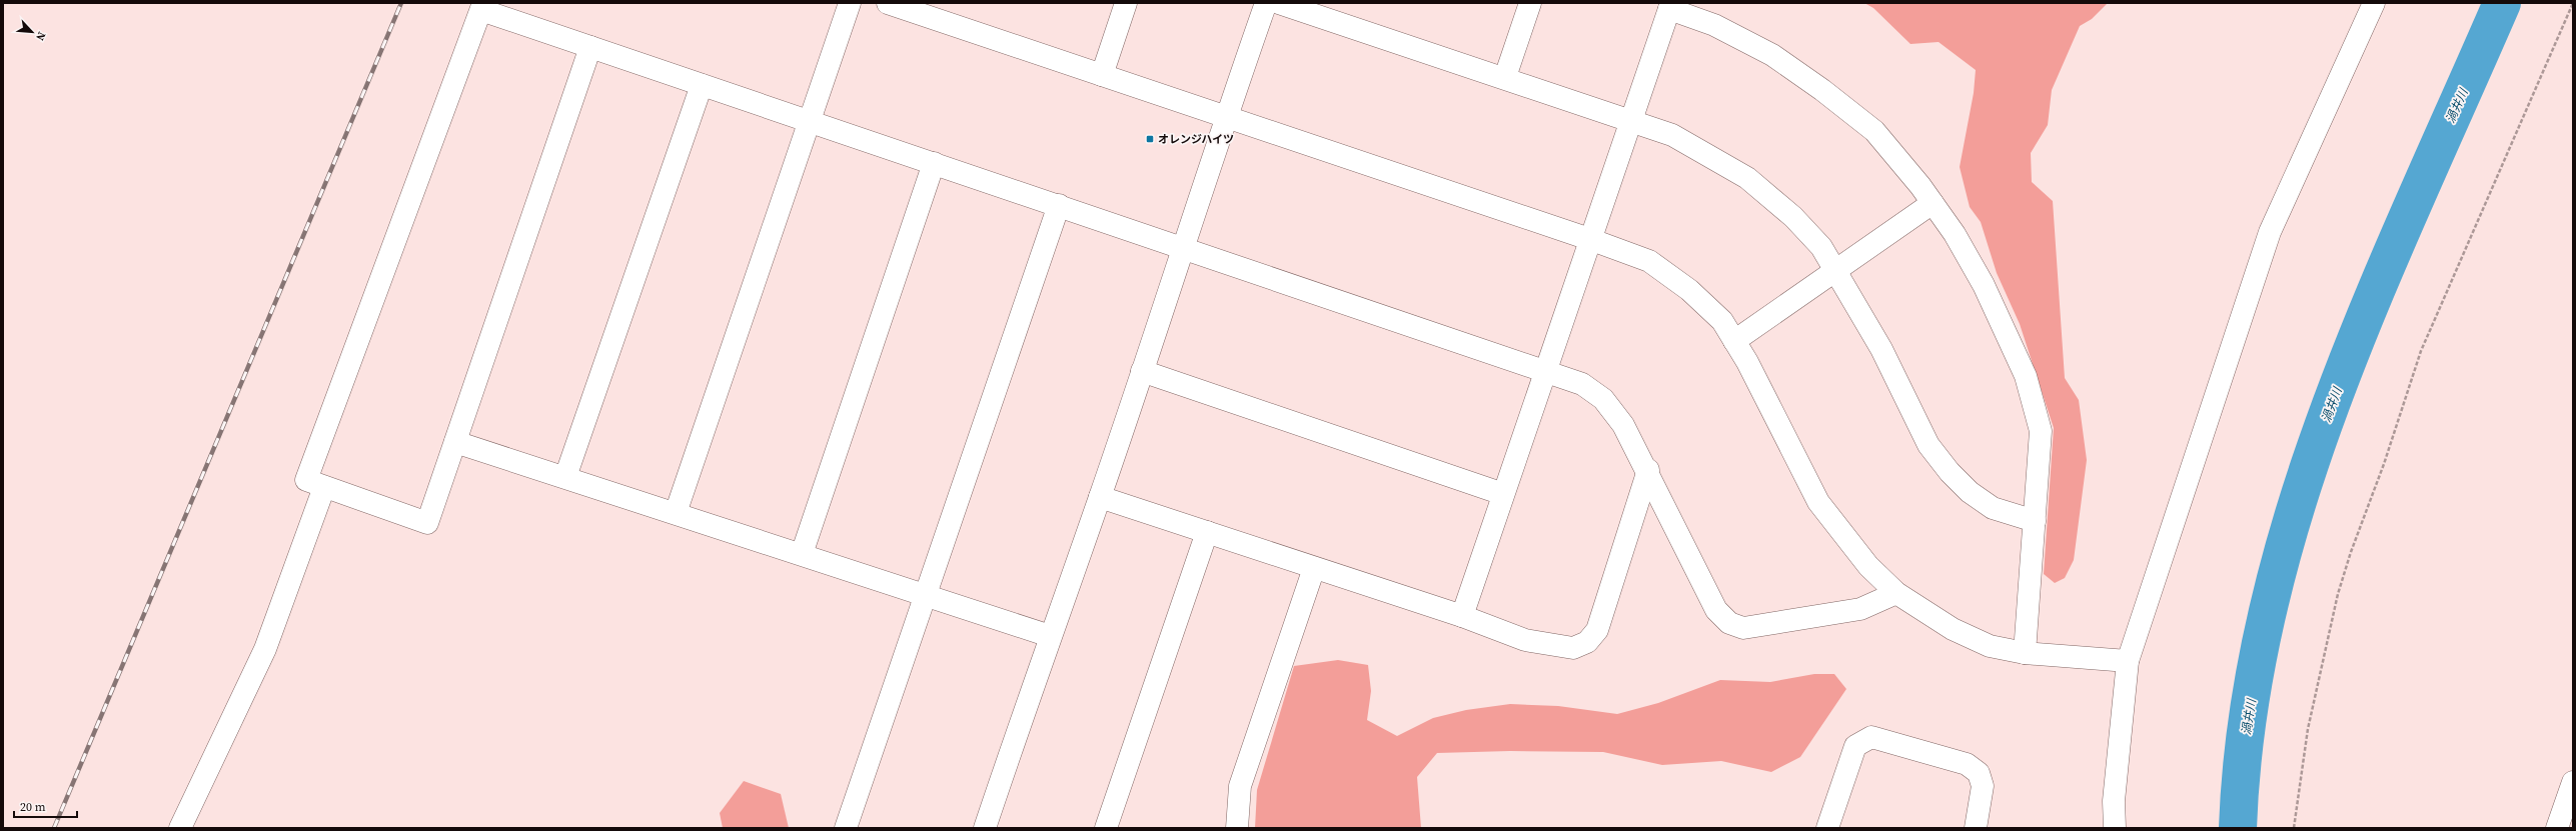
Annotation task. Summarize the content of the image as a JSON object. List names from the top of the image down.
{
  "water": ["渦井川"],
  "places": {
    "transit": ["オレンジハイツ"]
  },
  "scale_bar": "20 m",
  "north": "bottom right"
}
